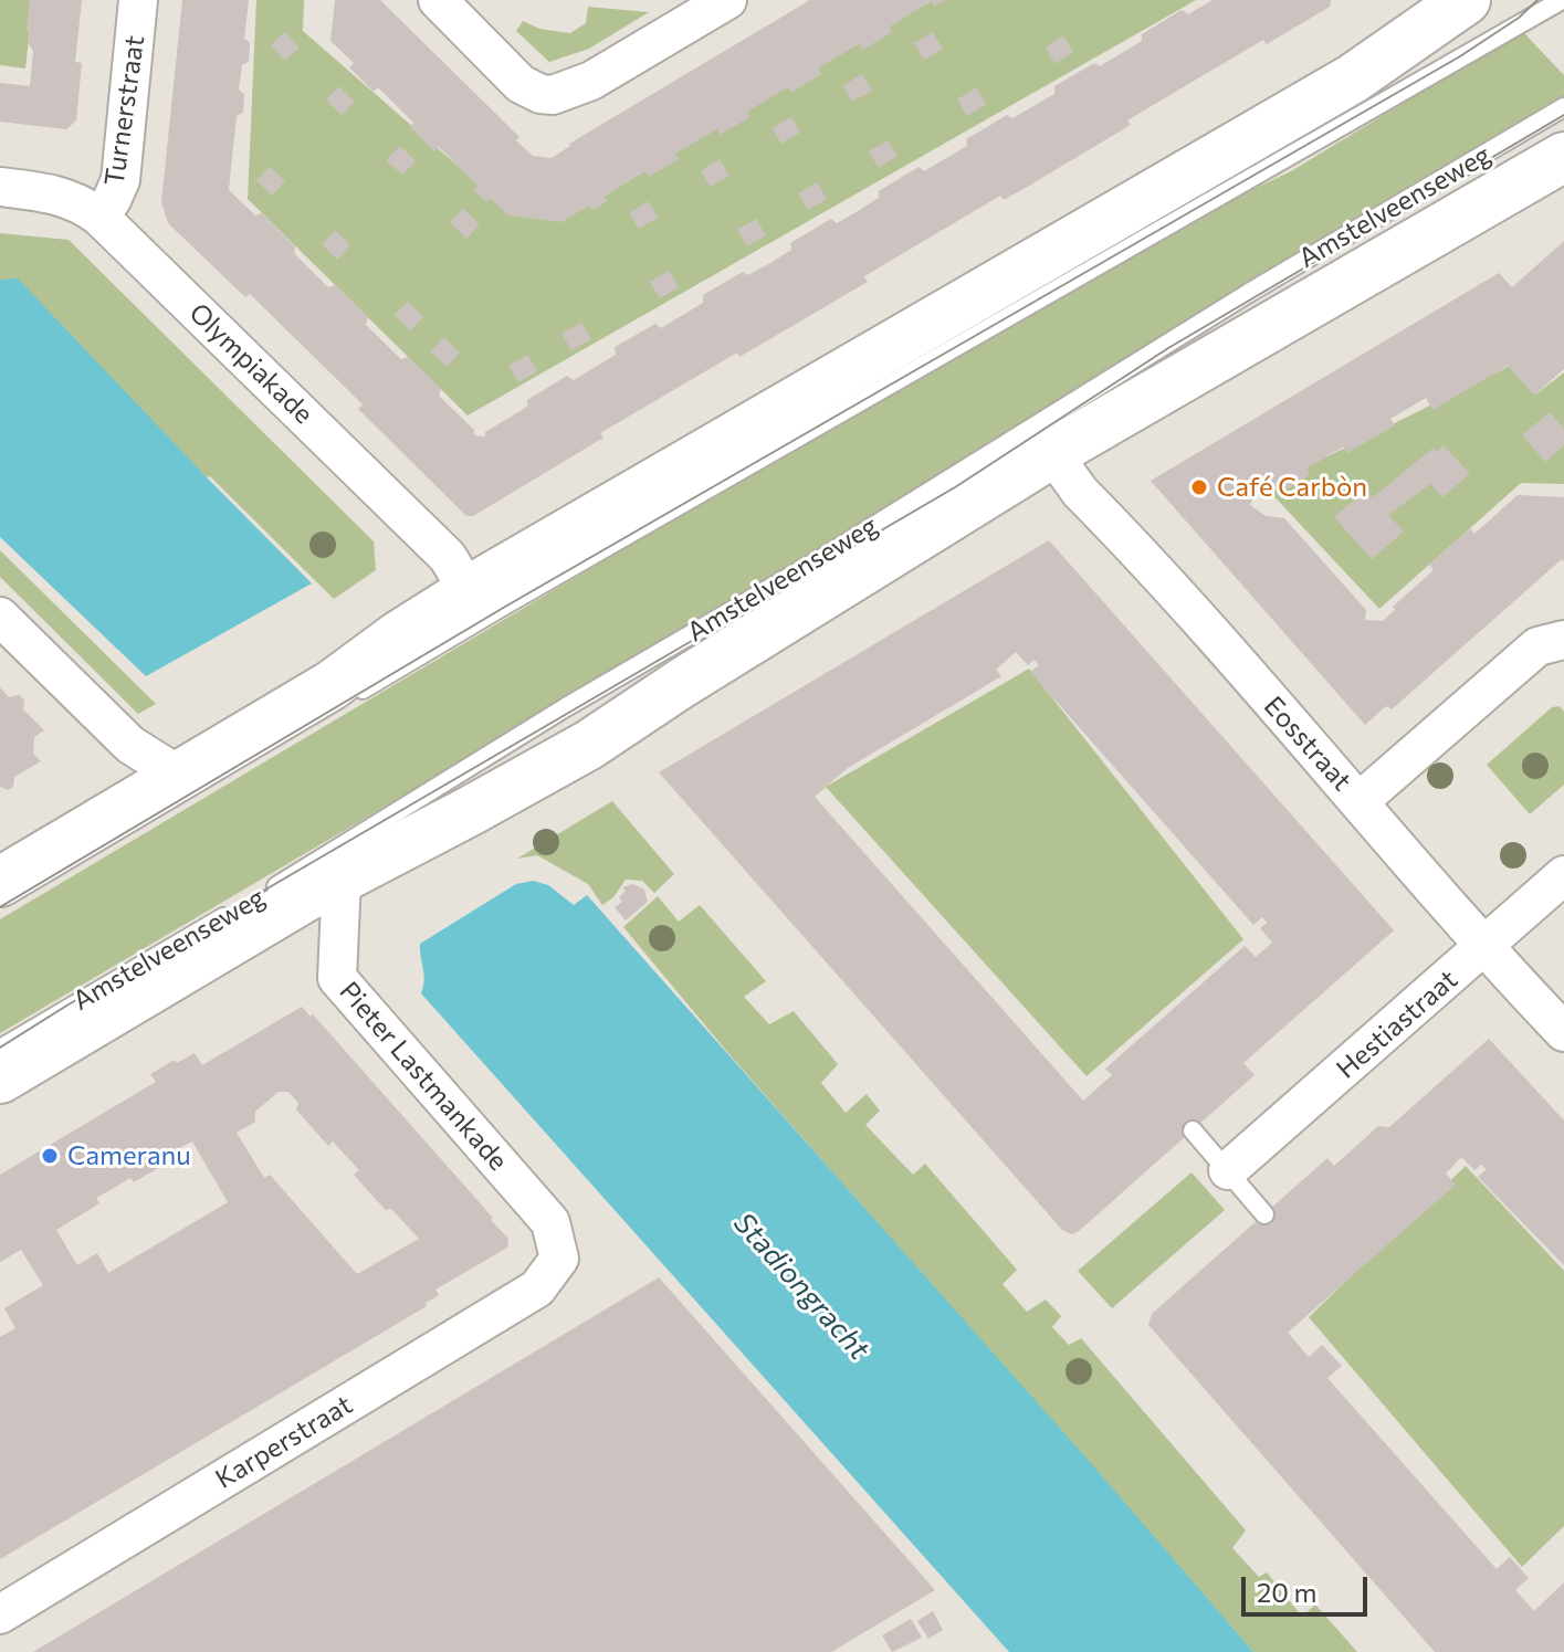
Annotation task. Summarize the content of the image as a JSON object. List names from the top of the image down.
{
  "streets": {
    "main road": ["Amstelveenseweg"],
    "street": [
      "Turnerstraat",
      "Olympiakade",
      "Eosstraat",
      "Hestiastraat",
      "Pieter Lastmankade",
      "Karperstraat"
    ]
  },
  "crossings": [
    ["Turnerstraat", "Olympiakade"],
    ["Amstelveenseweg", "Eosstraat"],
    ["Amstelveenseweg", "Pieter Lastmankade"],
    ["Eosstraat", "Hestiastraat"],
    ["Pieter Lastmankade", "Karperstraat"]
  ],
  "water": ["Stadiongracht"],
  "places": ["Café Carbòn", "Cameranu"],
  "scale_bar": "20 m"
}
